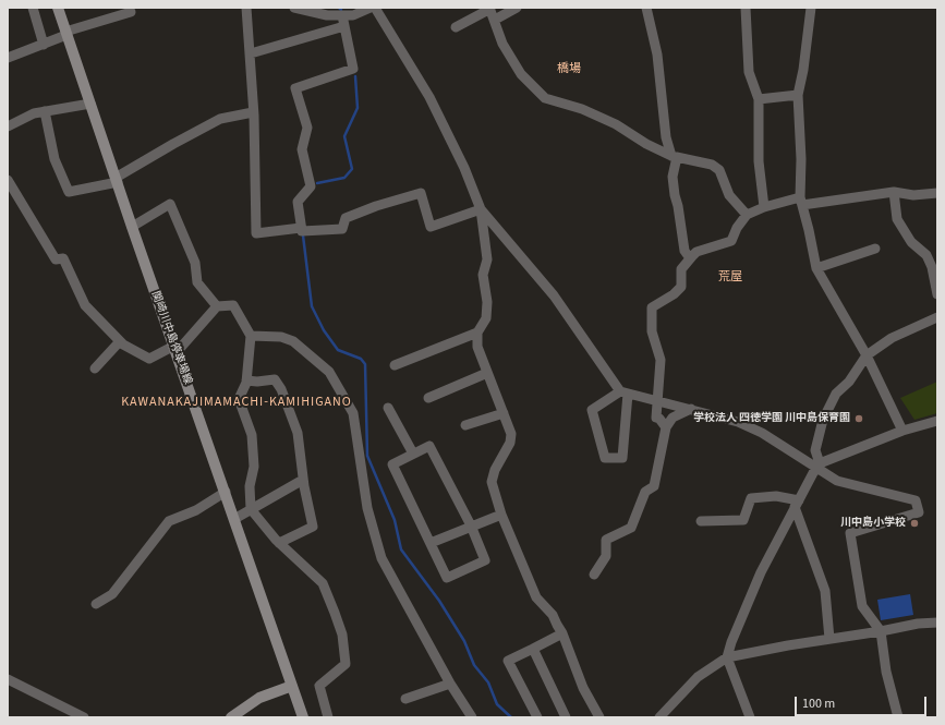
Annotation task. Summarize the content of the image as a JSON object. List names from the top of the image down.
{
  "streets": {
    "main road": ["関崎川中島停車場線"]
  },
  "districts": ["橋場", "荒屋", "KAWANAKAJIMAMACHI-KAMIHIGANO"],
  "places": ["学校法人 四徳学園 川中島保育園", "川中島小学校"],
  "scale_bar": "100 m"
}
